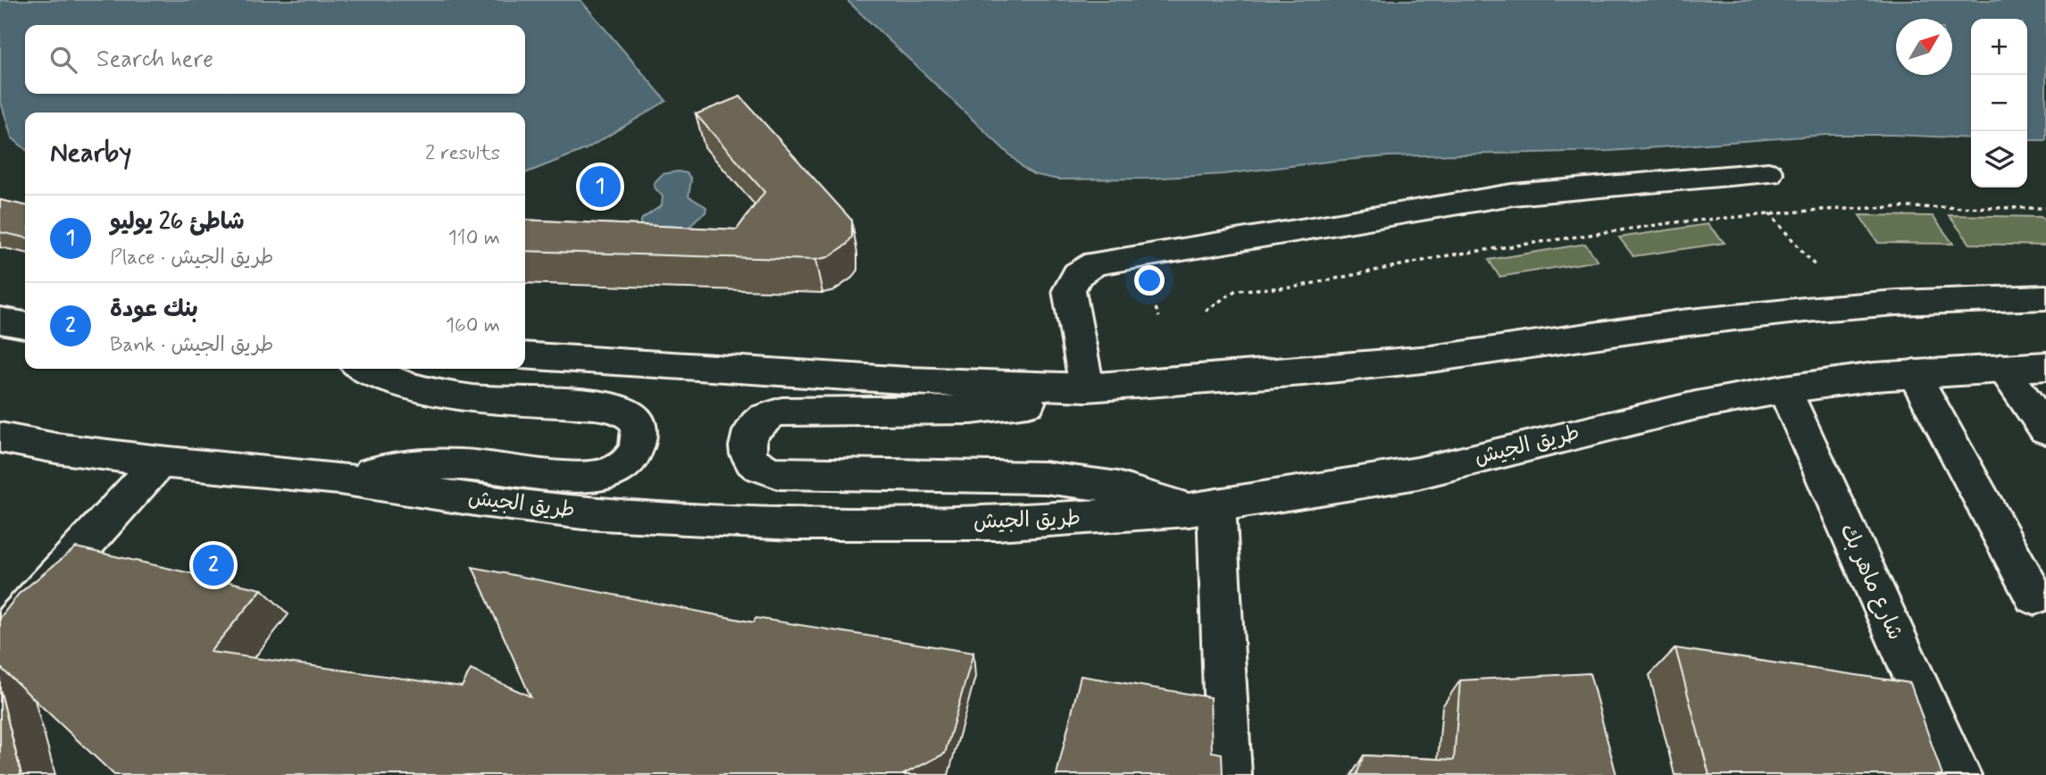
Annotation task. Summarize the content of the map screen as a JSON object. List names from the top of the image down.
{
  "streets": {
    "main road": ["طريق الجيش", "شارع ماهر بك"]
  },
  "crossings": [
    ["طريق الجيش", "شارع ماهر بك"]
  ],
  "north": "top right",
  "page": {
    "map_buttons": ["+", "−"],
    "search": "Search here",
    "heading": ["Nearby", "2 results"],
    "pins": ["1", "2"],
    "list": [
      {
        "mark": "1",
        "name": "شاطئ 26 يوليو",
        "note": "Place · طريق الجيش",
        "value": "110 m"
      },
      {
        "mark": "2",
        "name": "بنك عودة",
        "note": "Bank · طريق الجيش",
        "value": "160 m"
      }
    ]
  }
}
